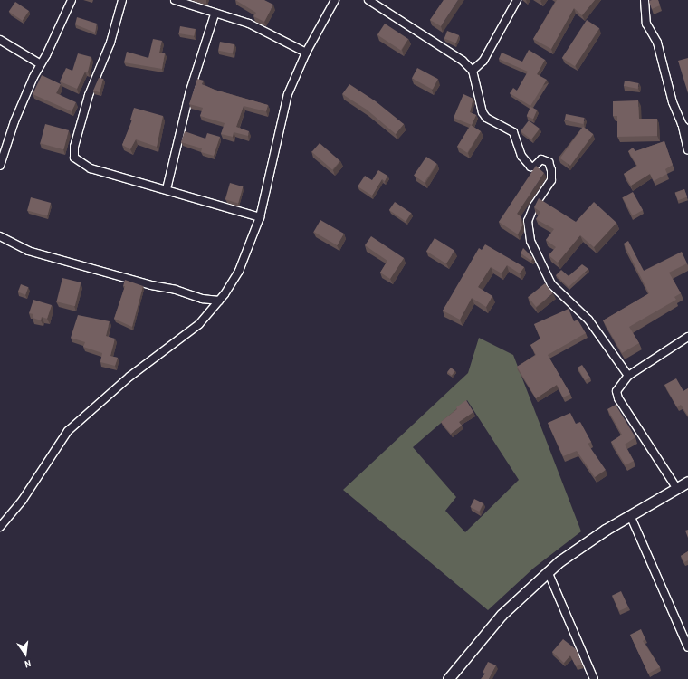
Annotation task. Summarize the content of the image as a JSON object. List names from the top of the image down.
{
  "north": "bottom"
}
